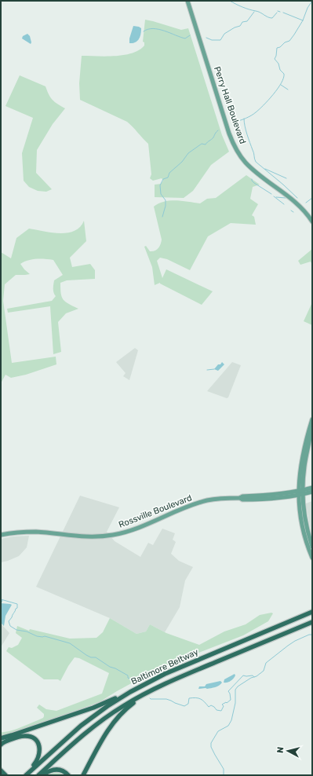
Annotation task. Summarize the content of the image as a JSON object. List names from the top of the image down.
{
  "streets": {
    "highway": ["Baltimore Beltway"],
    "main road": ["Perry Hall Boulevard", "Rossville Boulevard"]
  },
  "north": "left"
}
